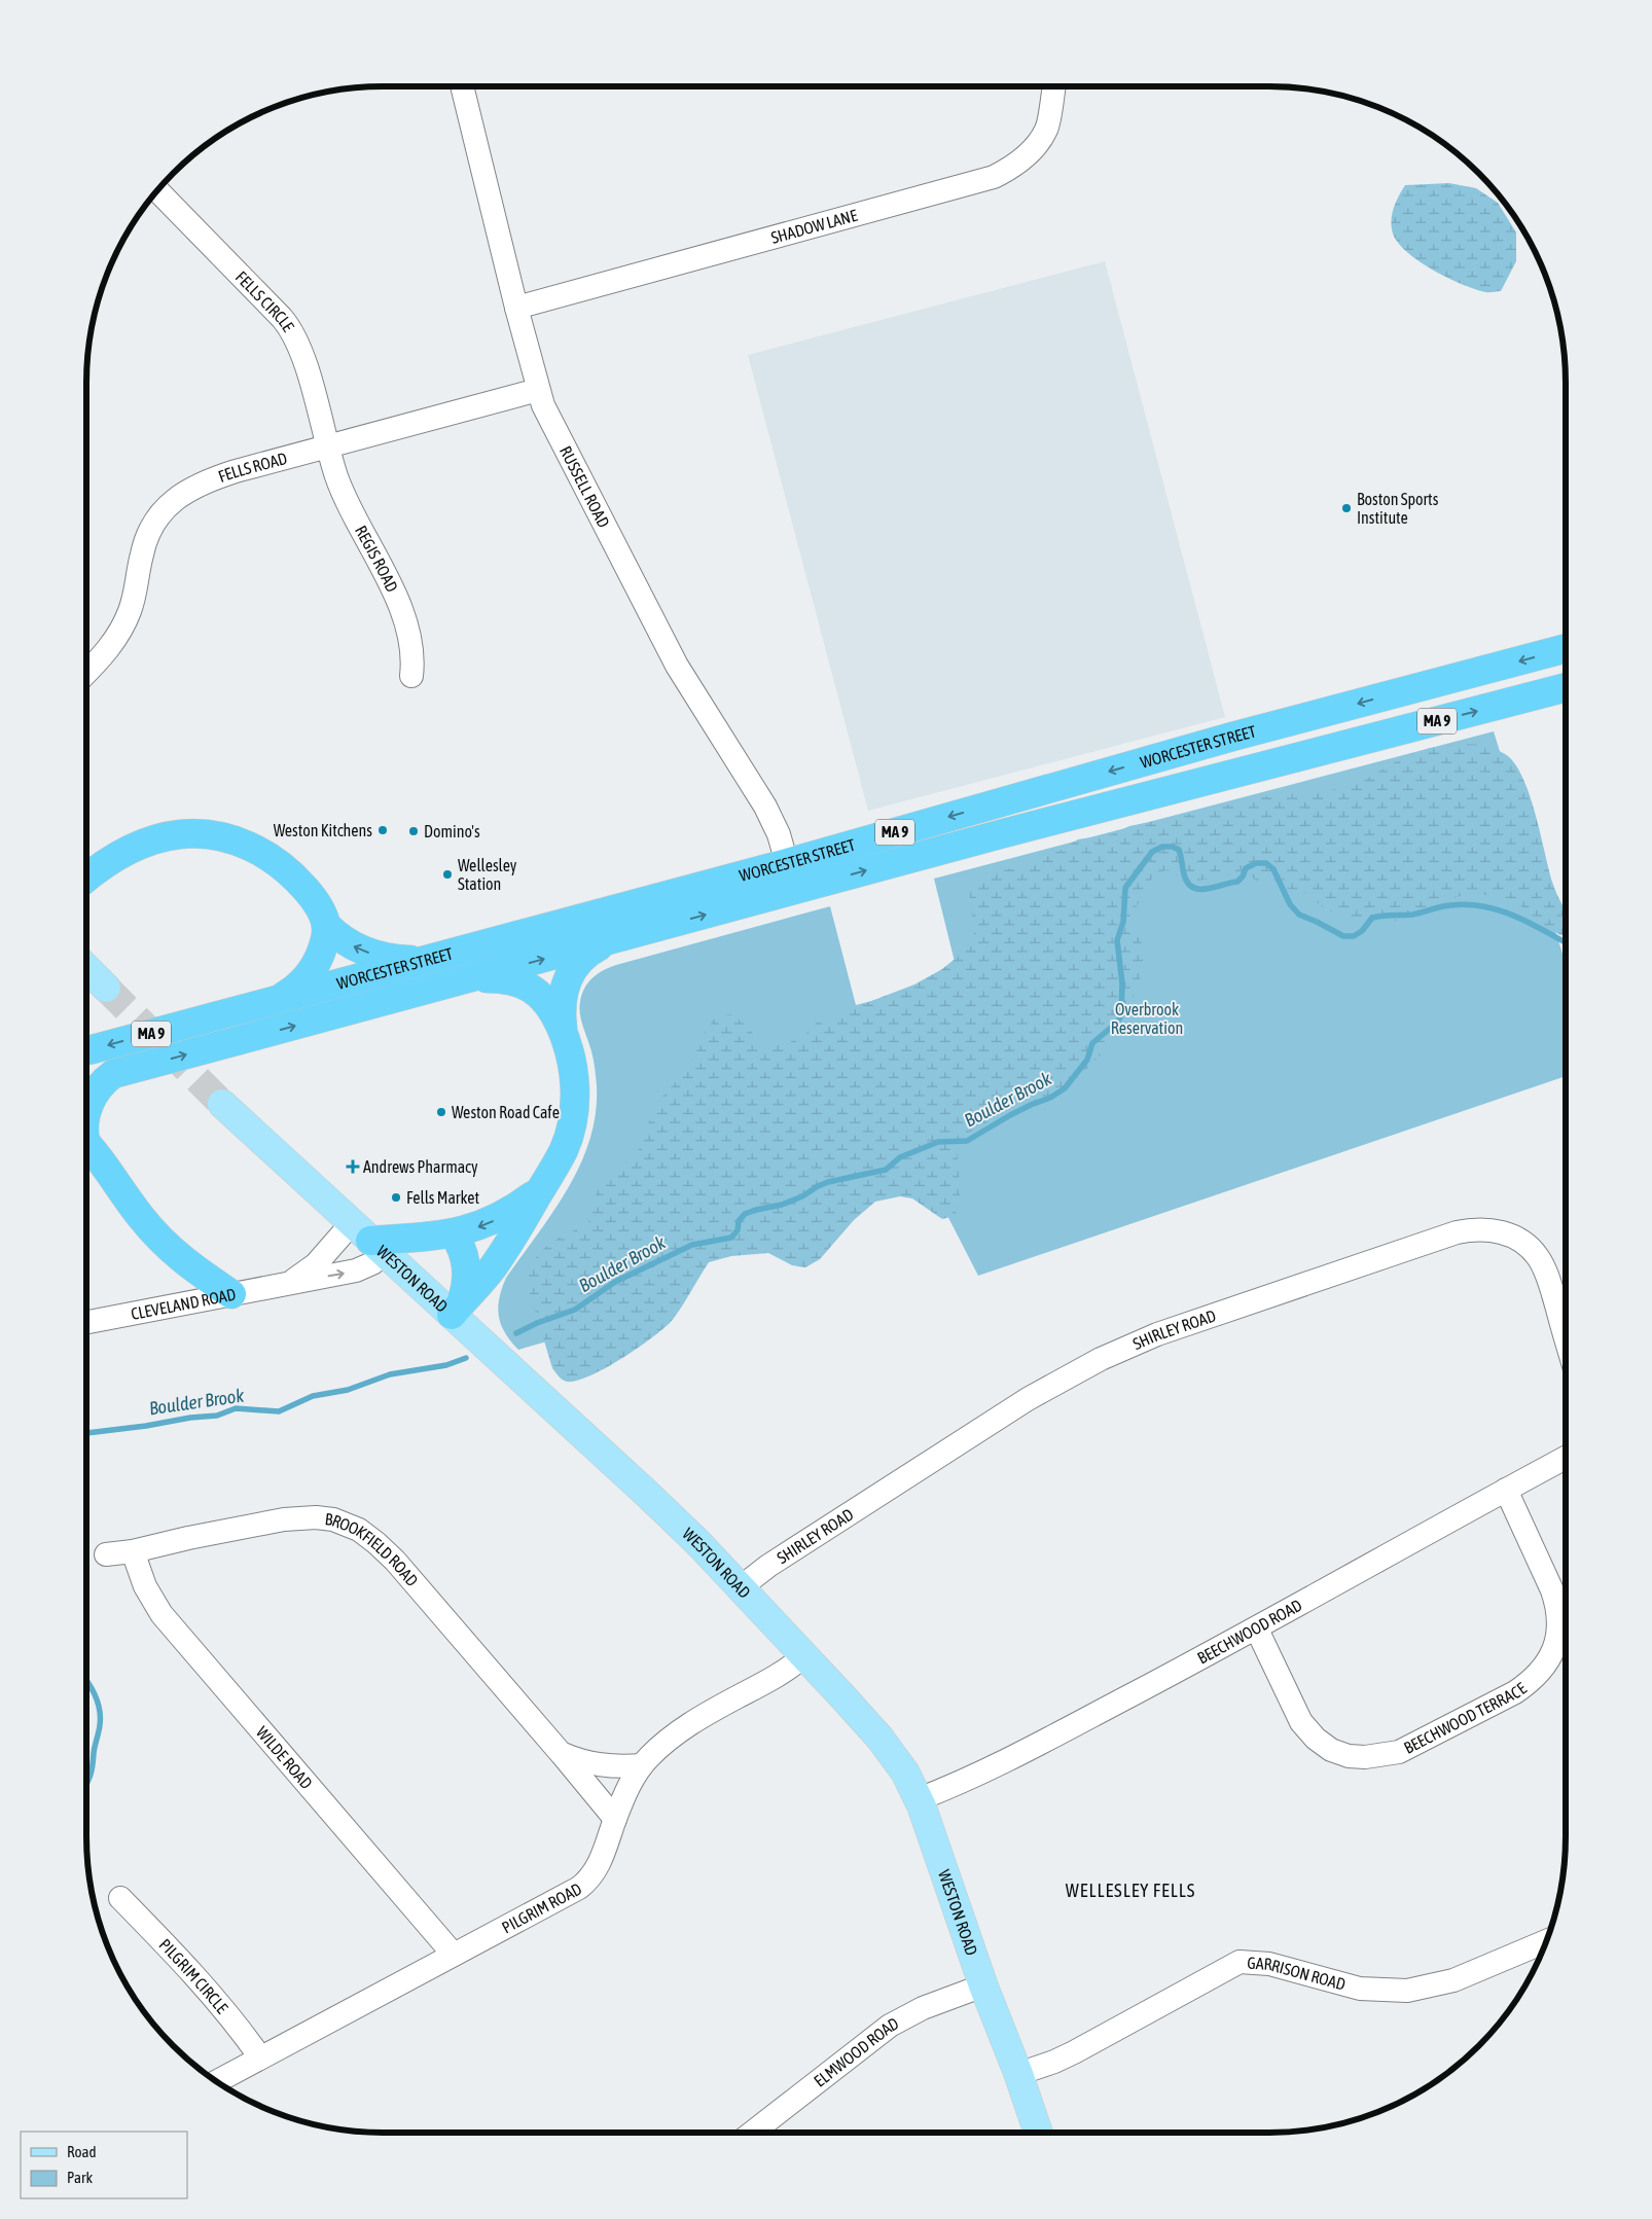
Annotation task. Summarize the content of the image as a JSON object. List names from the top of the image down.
{
  "streets": {
    "highway": ["MA 9", "WORCESTER STREET"],
    "main road": ["WESTON ROAD"],
    "street": [
      "SHADOW LANE",
      "FELLS CIRCLE",
      "FELLS ROAD",
      "RUSSELL ROAD",
      "REGIS ROAD",
      "CLEVELAND ROAD",
      "SHIRLEY ROAD",
      "BROOKFIELD ROAD",
      "BEECHWOOD ROAD",
      "BEECHWOOD TERRACE",
      "WILDE ROAD",
      "PILGRIM ROAD",
      "GARRISON ROAD",
      "PILGRIM CIRCLE",
      "ELMWOOD ROAD"
    ]
  },
  "crossings": [
    ["SHADOW LANE", "RUSSELL ROAD"],
    ["FELLS CIRCLE", "FELLS ROAD"],
    ["FELLS CIRCLE", "REGIS ROAD"],
    ["FELLS ROAD", "RUSSELL ROAD"],
    ["FELLS ROAD", "REGIS ROAD"],
    ["RUSSELL ROAD", "WORCESTER STREET"],
    ["WESTON ROAD", "CLEVELAND ROAD"],
    ["WESTON ROAD", "SHIRLEY ROAD"],
    ["WESTON ROAD", "BEECHWOOD ROAD"],
    ["WESTON ROAD", "PILGRIM ROAD"],
    ["WESTON ROAD", "GARRISON ROAD"],
    ["WESTON ROAD", "ELMWOOD ROAD"],
    ["BROOKFIELD ROAD", "WILDE ROAD"],
    ["BROOKFIELD ROAD", "PILGRIM ROAD"],
    ["BEECHWOOD ROAD", "BEECHWOOD TERRACE"],
    ["WILDE ROAD", "PILGRIM ROAD"],
    ["PILGRIM ROAD", "PILGRIM CIRCLE"]
  ],
  "districts": ["WELLESLEY FELLS"],
  "water": ["Boulder Brook"],
  "parks": ["Overbrook Reservation"],
  "places": {
    "other": [
      "Boston Sports Institute",
      "Weston Kitchens",
      "Domino's",
      "Wellesley Station",
      "Weston Road Cafe",
      "Fells Market"
    ],
    "health": ["Andrews Pharmacy"]
  },
  "legend": ["Road", "Park"]
}
